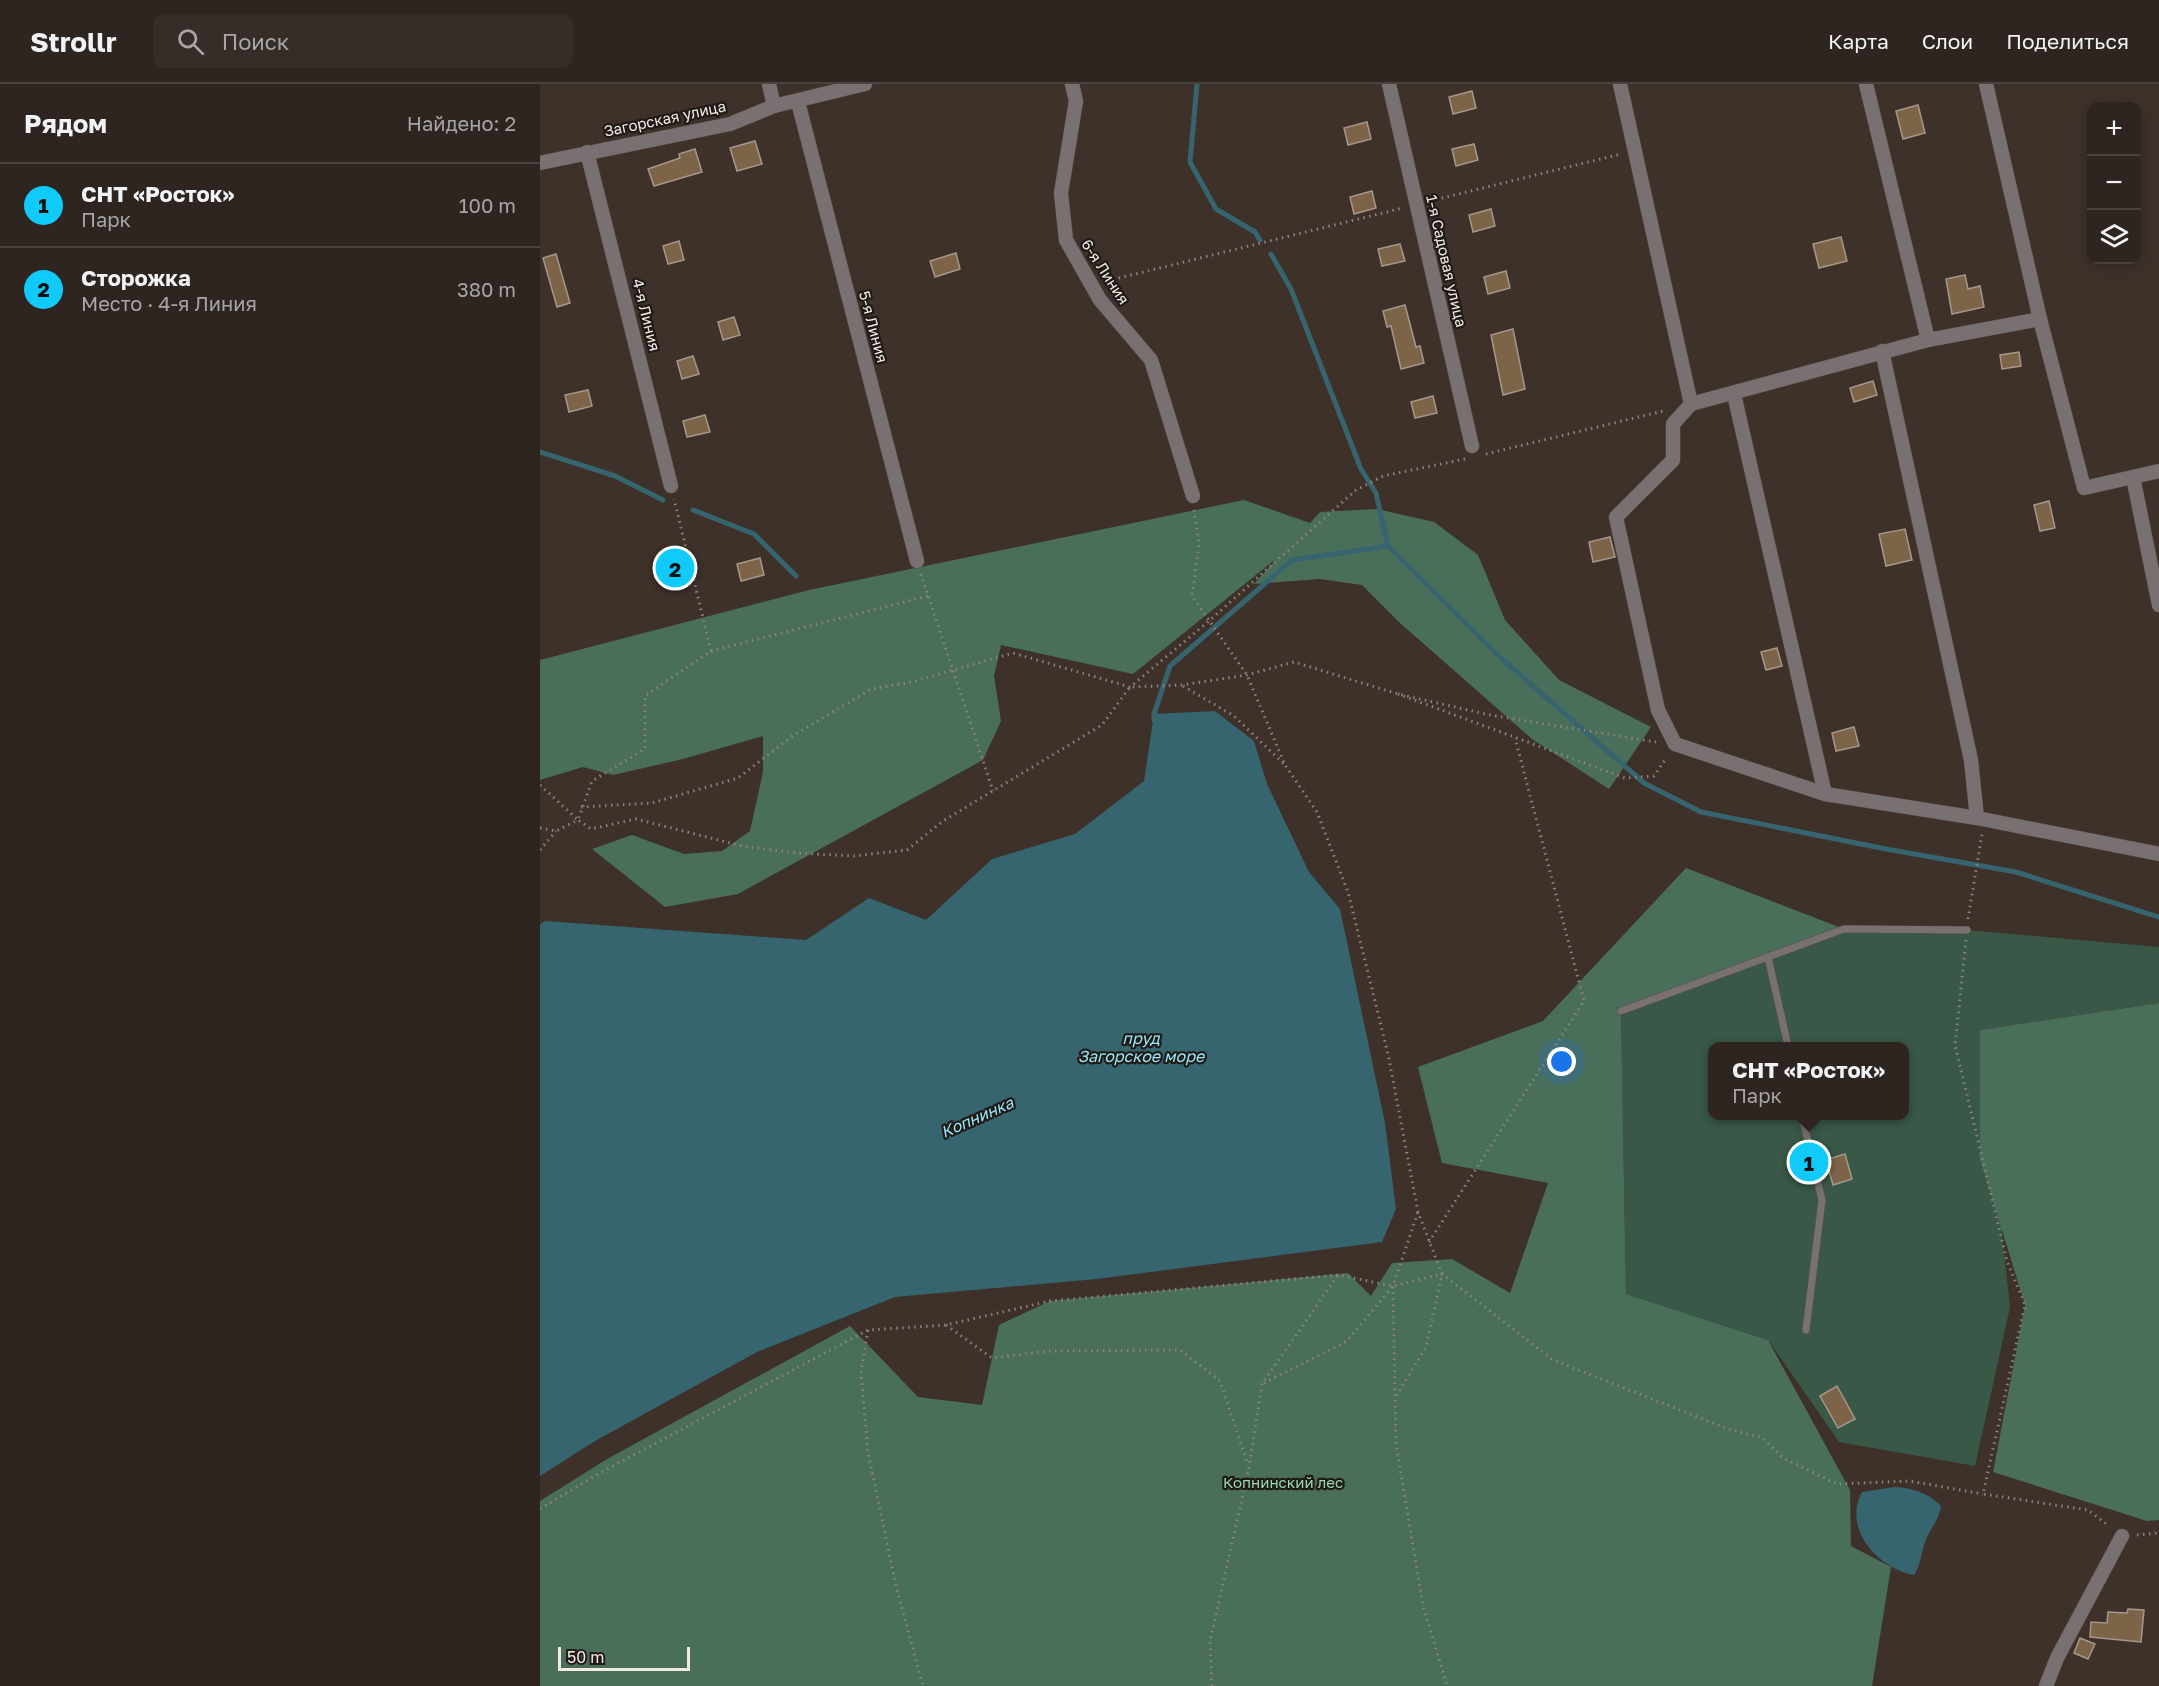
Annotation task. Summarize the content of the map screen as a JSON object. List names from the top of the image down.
{
  "streets": {
    "street": [
      "Загорская улица",
      "1-я Садовая улица",
      "6-я Линия",
      "4-я Линия",
      "5-я Линия"
    ]
  },
  "crossings": [
    ["Загорская улица", "4-я Линия"],
    ["Загорская улица", "5-я Линия"]
  ],
  "water": ["пруд Загорское море", "Копнинка"],
  "parks": ["Копнинский лес"],
  "scale_bar": "50 m",
  "page": {
    "header": "Strollr",
    "search": "Поиск",
    "nav": ["Карта", "Слои", "Поделиться"],
    "heading": ["Рядом", "Найдено: 2"],
    "map_buttons": ["+", "−"],
    "list": [
      {
        "mark": "1",
        "name": "СНТ «Росток»",
        "note": "Парк",
        "value": "100 m"
      },
      {
        "mark": "2",
        "name": "Сторожка",
        "note": "Место · 4-я Линия",
        "value": "380 m"
      }
    ],
    "pins": ["2", "1"],
    "popup": ["СНТ «Росток»", "Парк"],
    "scale": "50 m"
  }
}
